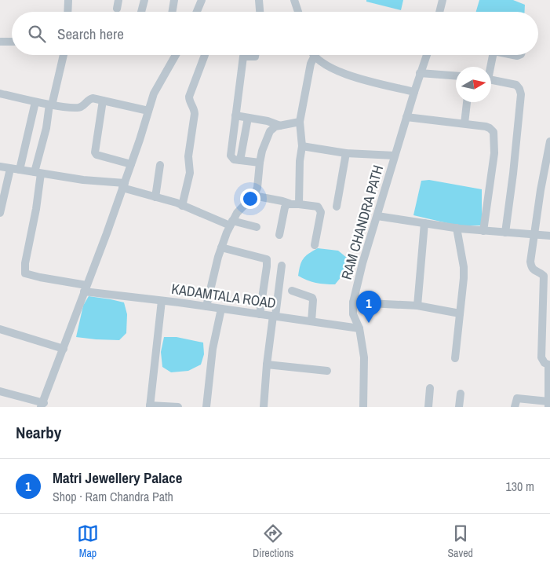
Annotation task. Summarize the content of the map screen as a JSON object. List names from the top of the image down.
{
  "streets": {
    "street": ["RAM CHANDRA PATH", "KADAMTALA ROAD"]
  },
  "crossings": [
    ["RAM CHANDRA PATH", "KADAMTALA ROAD"]
  ],
  "north": "right",
  "page": {
    "search": "Search here",
    "pins": "1",
    "heading": "Nearby",
    "list": [
      {
        "mark": "1",
        "name": "Matri Jewellery Palace",
        "note": "Shop · Ram Chandra Path",
        "value": "130 m"
      }
    ],
    "nav": ["Map", "Directions", "Saved"]
  }
}
